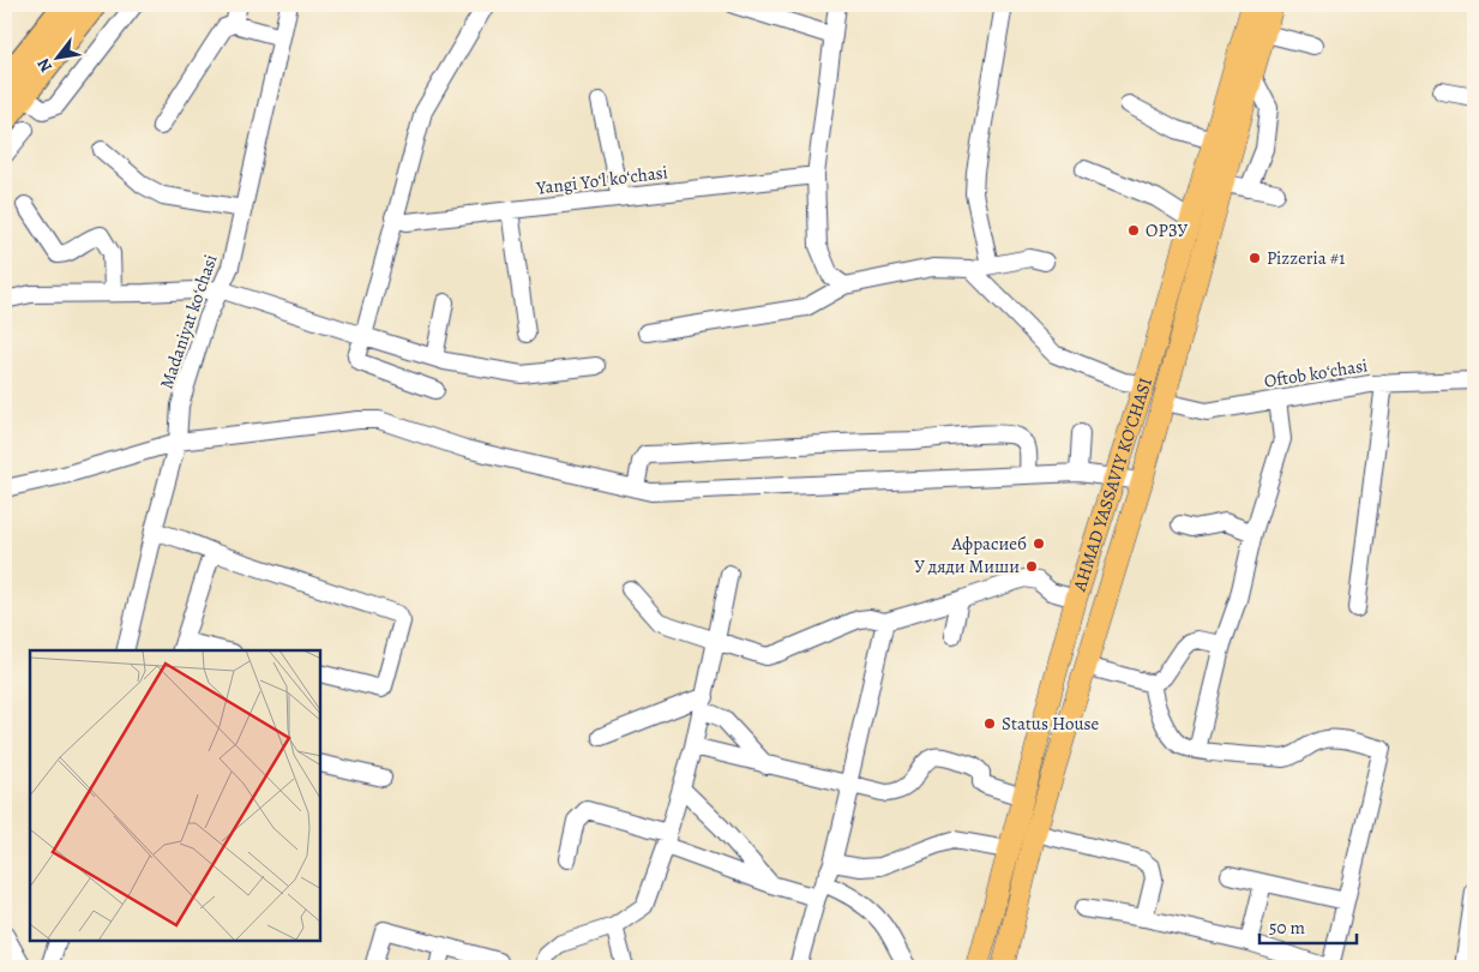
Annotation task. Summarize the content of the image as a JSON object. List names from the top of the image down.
{
  "streets": {
    "main road": ["AHMAD YASSAVIY KO'CHASI"],
    "street": ["Yangi Yoʻl koʻchasi", "Madaniyat koʻchasi", "Oftob koʻchasi"]
  },
  "crossings": [
    ["Oftob koʻchasi", "AHMAD YASSAVIY KO'CHASI"]
  ],
  "places": [
    "ОРЗУ",
    "Pizzeria #1",
    "Афрасиеб",
    "У дяди Миши",
    "Status House"
  ],
  "scale_bar": "50 m",
  "north": "bottom left"
}
